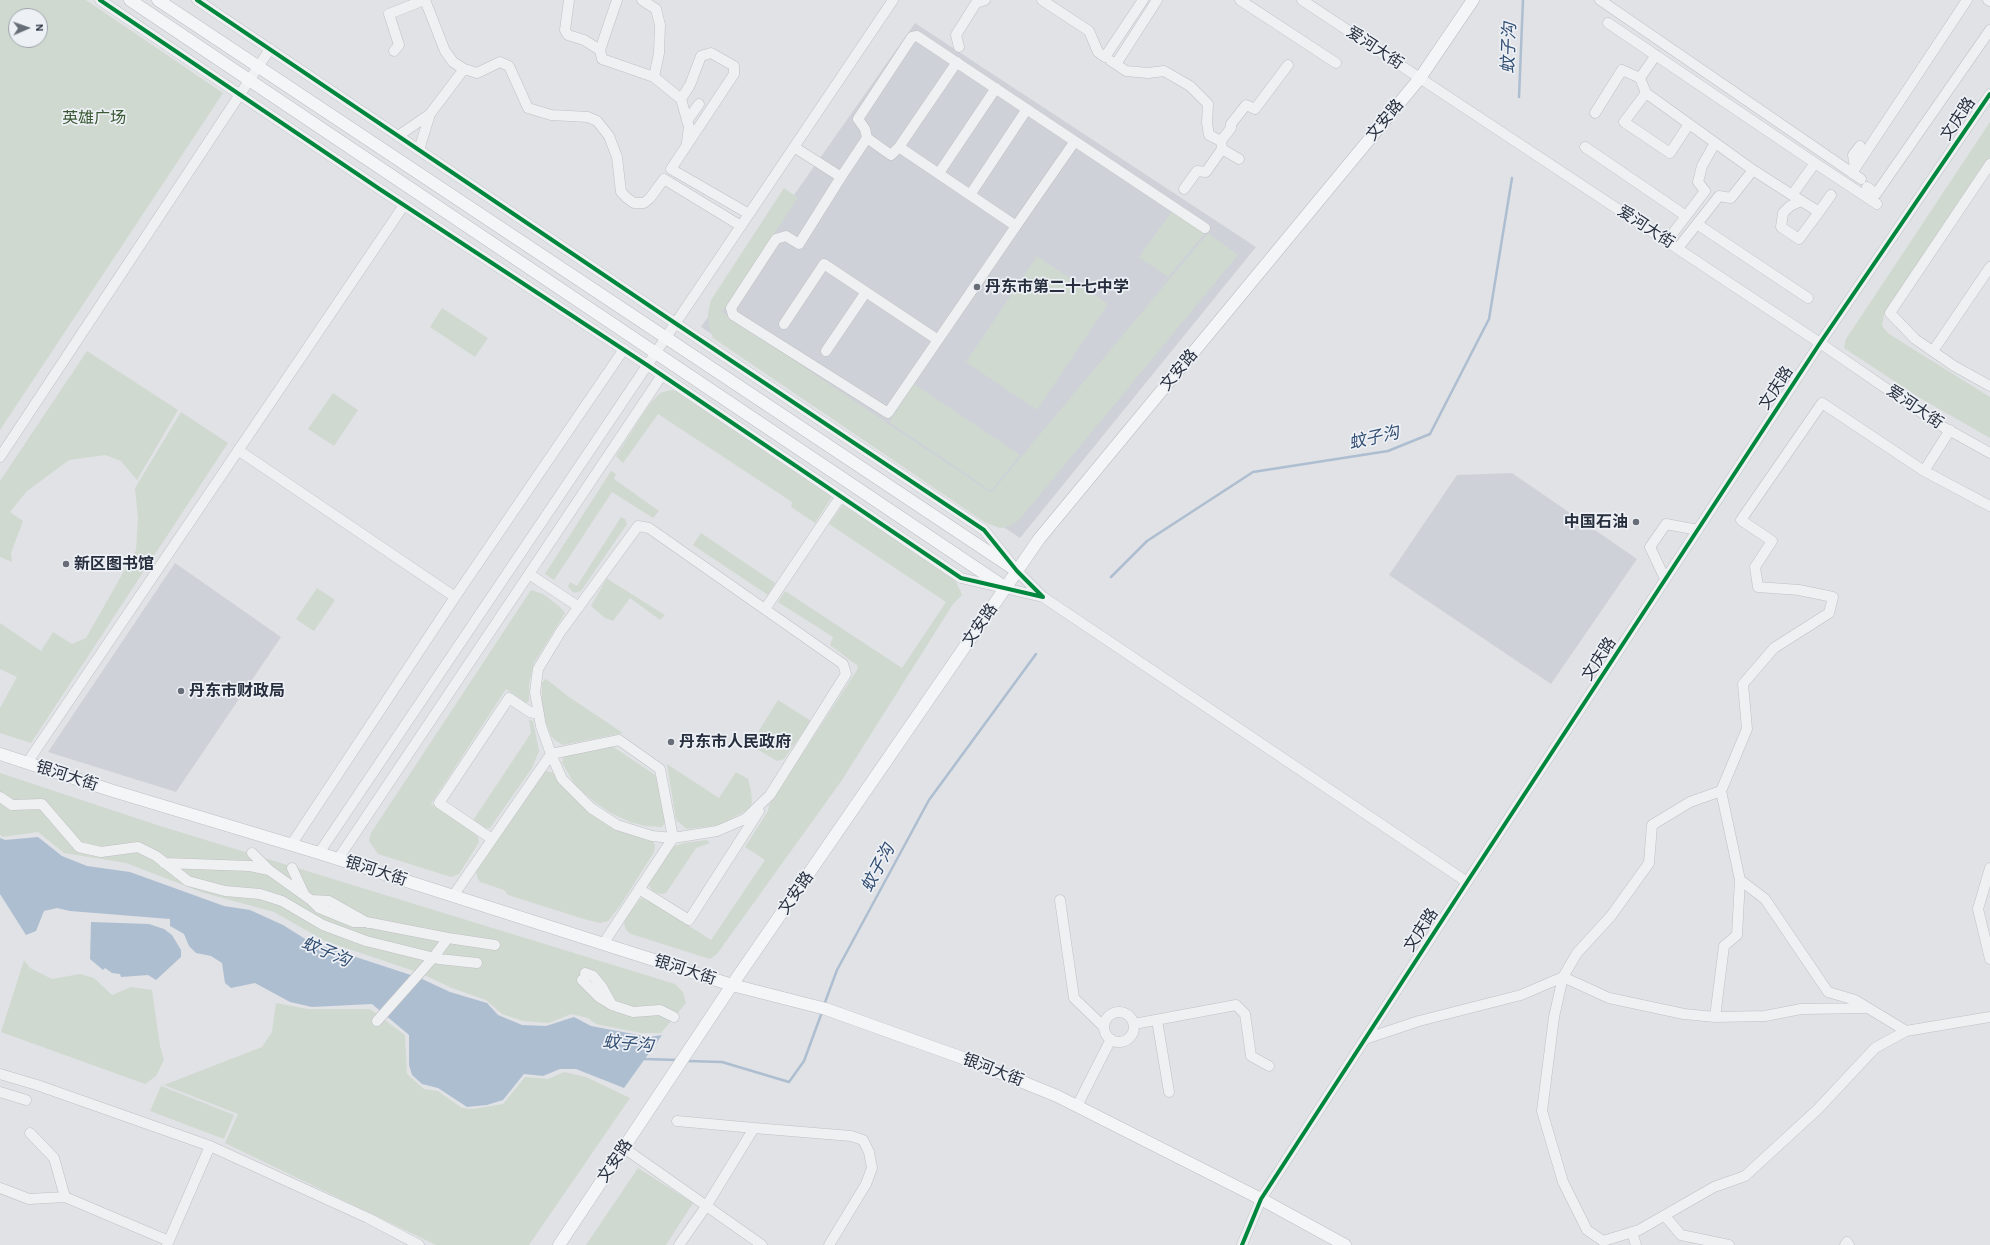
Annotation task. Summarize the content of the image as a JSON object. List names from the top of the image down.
{
  "streets": {
    "main road": ["文安路", "银河大街"],
    "street": ["爱河大街", "文庆路"]
  },
  "crossings": [
    ["爱河大街", "文庆路"],
    ["爱河大街", "文安路"],
    ["文庆路", "银河大街"],
    ["文安路", "银河大街"]
  ],
  "water": ["蚊子沟"],
  "parks": ["英雄广场"],
  "places": [
    "丹东市第二十七中学",
    "中国石油",
    "新区图书馆",
    "丹东市财政局",
    "丹东市人民政府"
  ],
  "north": "right"
}
